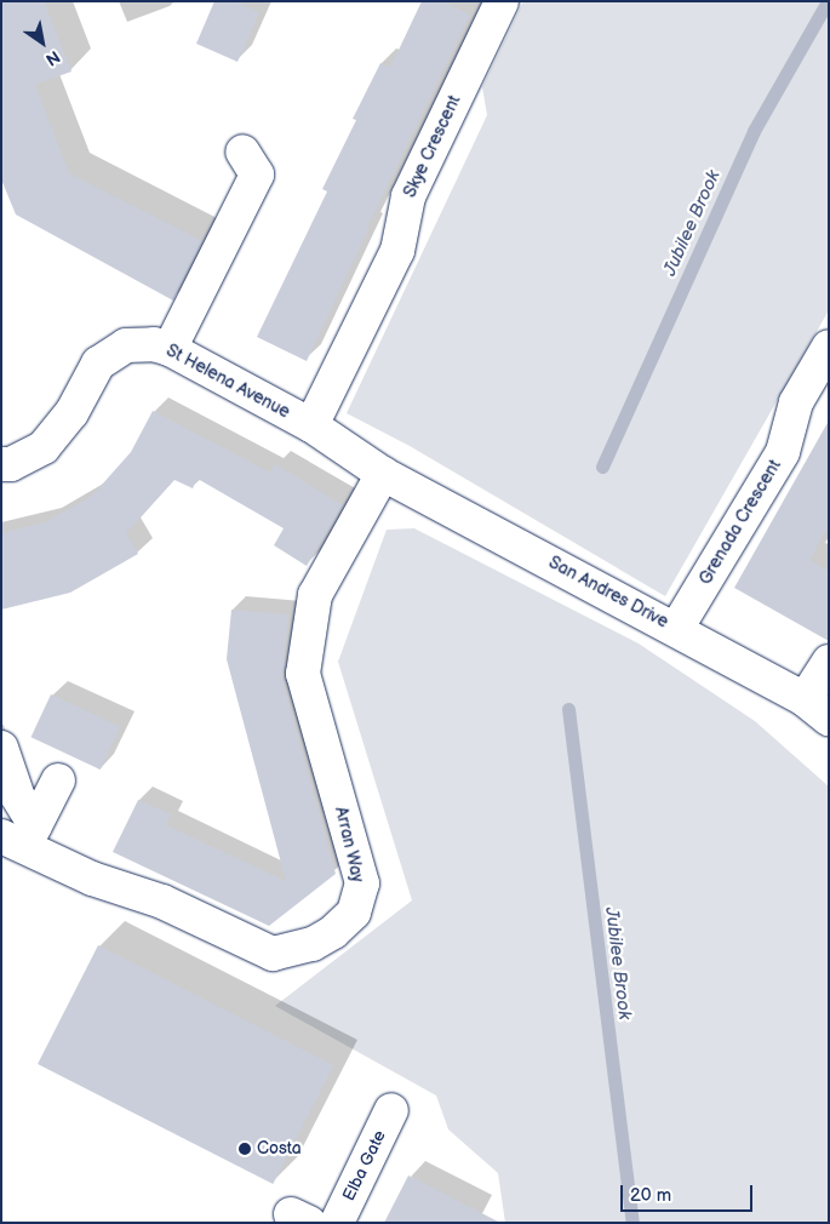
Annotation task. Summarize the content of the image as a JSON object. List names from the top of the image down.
{
  "streets": {
    "street": [
      "Skye Crescent",
      "St Helena Avenue",
      "Grenada Crescent",
      "San Andres Drive",
      "Arran Way",
      "Elba Gate"
    ]
  },
  "crossings": [
    ["Skye Crescent", "St Helena Avenue"],
    ["St Helena Avenue", "San Andres Drive"],
    ["St Helena Avenue", "Arran Way"],
    ["Grenada Crescent", "San Andres Drive"],
    ["San Andres Drive", "Arran Way"]
  ],
  "water": ["Jubilee Brook"],
  "places": ["Costa"],
  "scale_bar": "20 m",
  "north": "bottom right"
}
